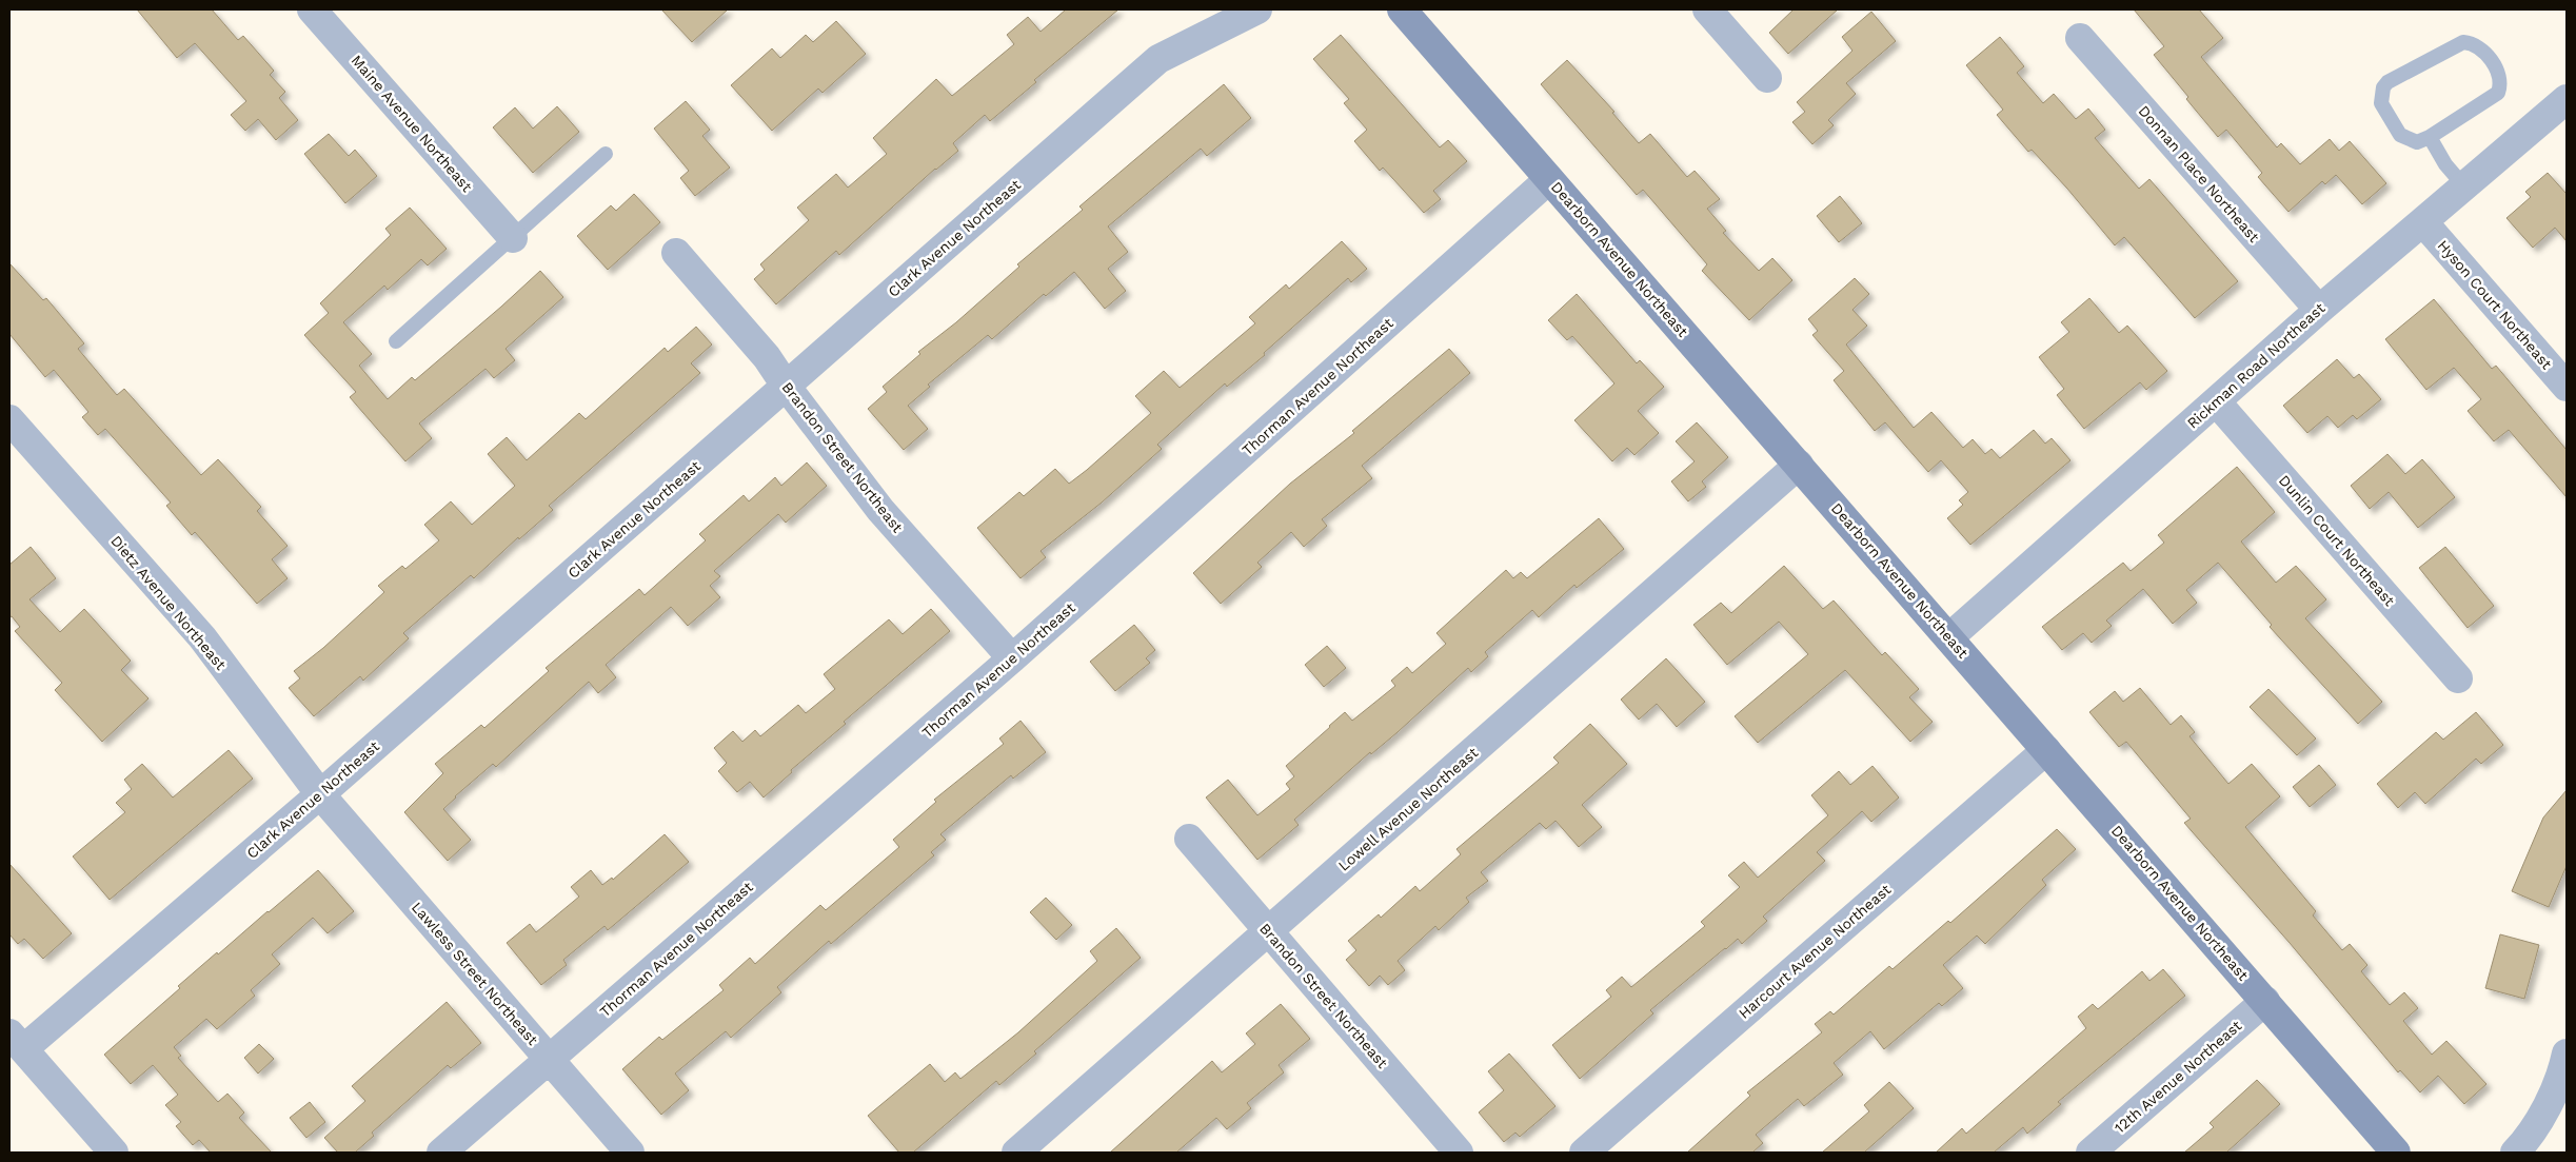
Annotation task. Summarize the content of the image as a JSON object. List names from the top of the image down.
{
  "streets": {
    "street": [
      "Maine Avenue Northeast",
      "Donnan Place Northeast",
      "Clark Avenue Northeast",
      "Dearborn Avenue Northeast",
      "Hyson Court Northeast",
      "Rickman Road Northeast",
      "Thorman Avenue Northeast",
      "Brandon Street Northeast",
      "Dunlin Court Northeast",
      "Dietz Avenue Northeast",
      "Lowell Avenue Northeast",
      "Harcourt Avenue Northeast",
      "Lawless Street Northeast",
      "12th Avenue Northeast"
    ]
  },
  "crossings": [
    ["Donnan Place Northeast", "Rickman Road Northeast"],
    ["Clark Avenue Northeast", "Brandon Street Northeast"],
    ["Clark Avenue Northeast", "Dietz Avenue Northeast"],
    ["Clark Avenue Northeast", "Lawless Street Northeast"],
    ["Dearborn Avenue Northeast", "Rickman Road Northeast"],
    ["Dearborn Avenue Northeast", "Thorman Avenue Northeast"],
    ["Dearborn Avenue Northeast", "Lowell Avenue Northeast"],
    ["Dearborn Avenue Northeast", "Harcourt Avenue Northeast"],
    ["Dearborn Avenue Northeast", "12th Avenue Northeast"],
    ["Hyson Court Northeast", "Rickman Road Northeast"],
    ["Rickman Road Northeast", "Dunlin Court Northeast"],
    ["Thorman Avenue Northeast", "Brandon Street Northeast"],
    ["Thorman Avenue Northeast", "Lawless Street Northeast"],
    ["Brandon Street Northeast", "Lowell Avenue Northeast"],
    ["Dietz Avenue Northeast", "Lawless Street Northeast"]
  ]
}
